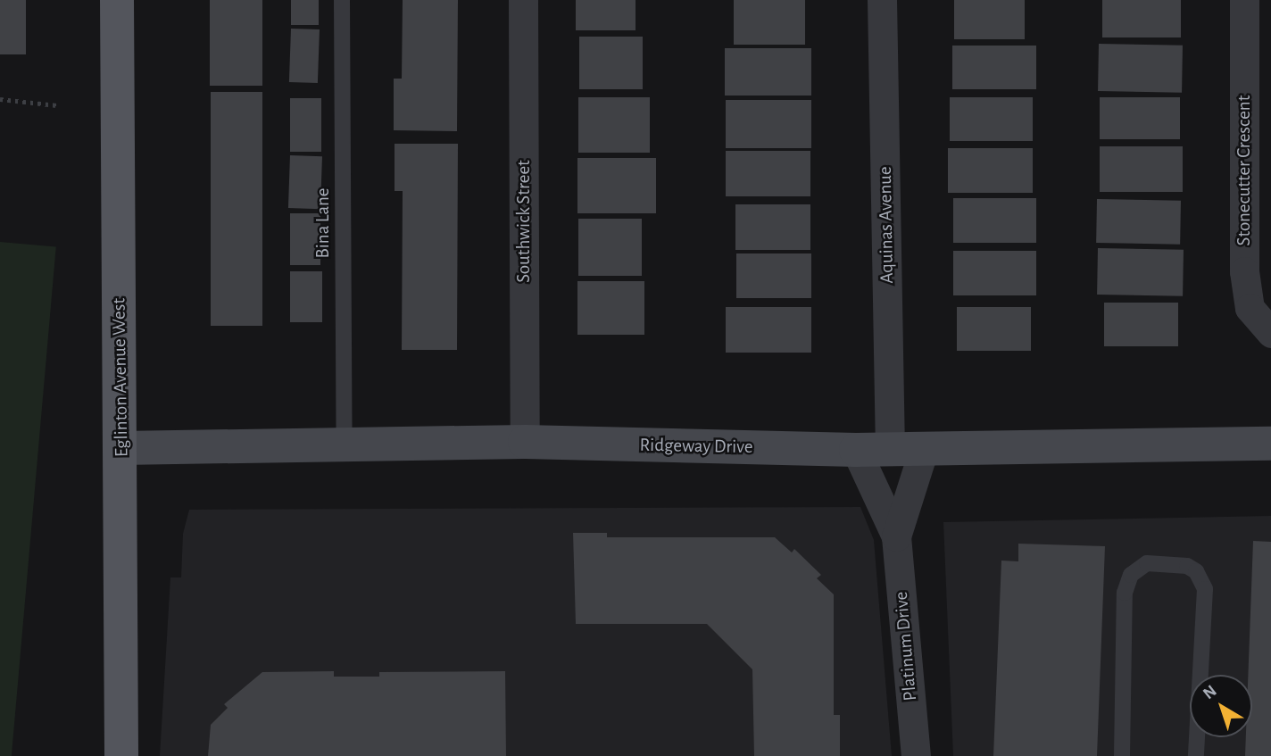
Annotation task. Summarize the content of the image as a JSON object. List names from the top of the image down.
{
  "streets": {
    "main road": ["Eglinton Avenue West"],
    "street": [
      "Stonecutter Crescent",
      "Southwick Street",
      "Aquinas Avenue",
      "Ridgeway Drive",
      "Platinum Drive"
    ],
    "lane": ["Bina Lane"]
  },
  "crossings": [
    ["Southwick Street", "Ridgeway Drive"],
    ["Bina Lane", "Ridgeway Drive"],
    ["Aquinas Avenue", "Ridgeway Drive"],
    ["Eglinton Avenue West", "Ridgeway Drive"],
    ["Ridgeway Drive", "Platinum Drive"]
  ],
  "north": "top left"
}
